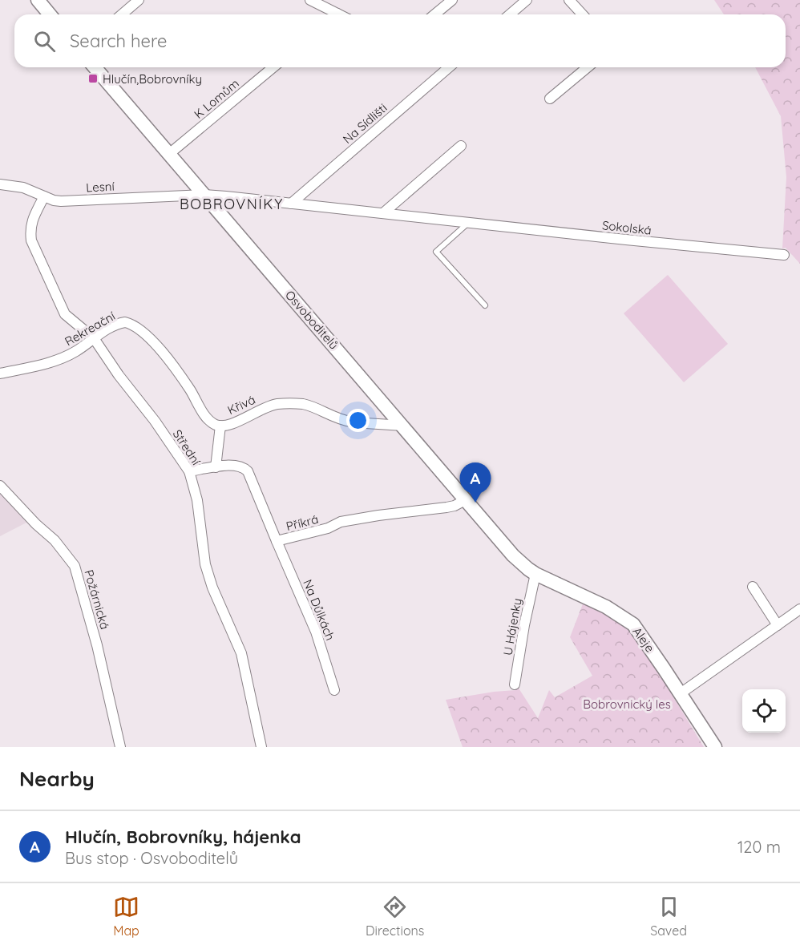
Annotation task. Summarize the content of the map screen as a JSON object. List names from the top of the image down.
{
  "streets": {
    "street": [
      "K Lomům",
      "Na Sídlišti",
      "Lesní",
      "Sokolská",
      "Osvoboditelů",
      "Rekreační",
      "Křivá",
      "Střední",
      "Příkrá",
      "Požárnická",
      "Na Důlkách",
      "U Hájenky",
      "Aleje"
    ]
  },
  "crossings": [
    ["K Lomům", "Osvoboditelů"],
    ["Na Sídlišti", "Sokolská"],
    ["Lesní", "Sokolská"],
    ["Lesní", "Osvoboditelů"],
    ["Lesní", "Střední"],
    ["Sokolská", "Osvoboditelů"],
    ["Osvoboditelů", "Křivá"],
    ["Osvoboditelů", "Příkrá"],
    ["Osvoboditelů", "U Hájenky"],
    ["Osvoboditelů", "Aleje"],
    ["Rekreační", "Křivá"],
    ["Rekreační", "Střední"],
    ["Střední", "Příkrá"],
    ["Příkrá", "Na Důlkách"],
    ["U Hájenky", "Aleje"]
  ],
  "districts": ["BOBROVNÍKY"],
  "parks": ["Bobrovnický les"],
  "places": {
    "transit": ["Hlučín,Bobrovníky"]
  },
  "page": {
    "search": "Search here",
    "pins": "A",
    "heading": "Nearby",
    "list": [
      {
        "mark": "A",
        "name": "Hlučín, Bobrovníky, hájenka",
        "note": "Bus stop · Osvoboditelů",
        "value": "120 m"
      }
    ],
    "nav": ["Map", "Directions", "Saved"]
  }
}
